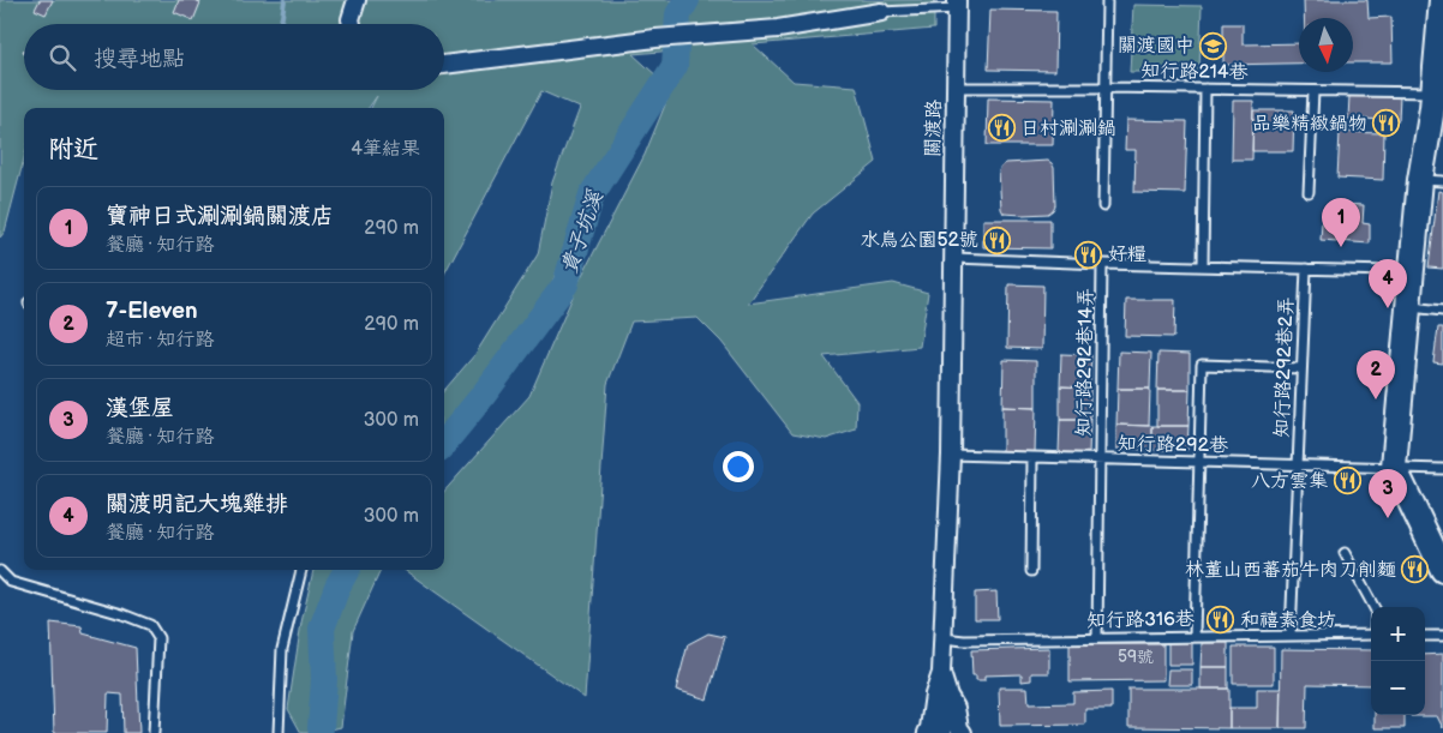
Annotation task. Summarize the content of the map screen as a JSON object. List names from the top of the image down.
{
  "streets": {
    "street": ["關渡路"],
    "lane": [
      "知行路214巷",
      "知行路292巷14弄",
      "知行路292巷2弄",
      "知行路292巷",
      "知行路316巷"
    ]
  },
  "crossings": [
    ["知行路214巷", "關渡路"],
    ["關渡路", "知行路292巷"],
    ["關渡路", "知行路316巷"],
    ["知行路292巷14弄", "知行路292巷"],
    ["知行路292巷14弄", "知行路316巷"],
    ["知行路292巷2弄", "知行路292巷"],
    ["知行路292巷2弄", "知行路316巷"]
  ],
  "water": ["貴子坑溪"],
  "places": {
    "school or university": ["關渡國中"],
    "restaurant": [
      "品樂精緻鍋物",
      "日村涮涮鍋",
      "水鳥公園52號",
      "好糧",
      "八方雲集",
      "林董山西蕃茄牛肉刀削麵",
      "和禧素食坊"
    ]
  },
  "house_numbers": ["59號"],
  "north": "bottom",
  "page": {
    "search": "搜尋地點",
    "heading": ["附近", "4筆結果"],
    "list": [
      {
        "mark": "1",
        "name": "寶神日式涮涮鍋關渡店",
        "note": "餐廳 · 知行路",
        "value": "290 m"
      },
      {
        "mark": "2",
        "name": "7-Eleven",
        "note": "超市 · 知行路",
        "value": "290 m"
      },
      {
        "mark": "3",
        "name": "漢堡屋",
        "note": "餐廳 · 知行路",
        "value": "300 m"
      },
      {
        "mark": "4",
        "name": "關渡明記大塊雞排",
        "note": "餐廳 · 知行路",
        "value": "300 m"
      }
    ],
    "pins": [
      "1",
      "4",
      "2",
      "3"
    ],
    "map_buttons": ["+", "−"]
  }
}
